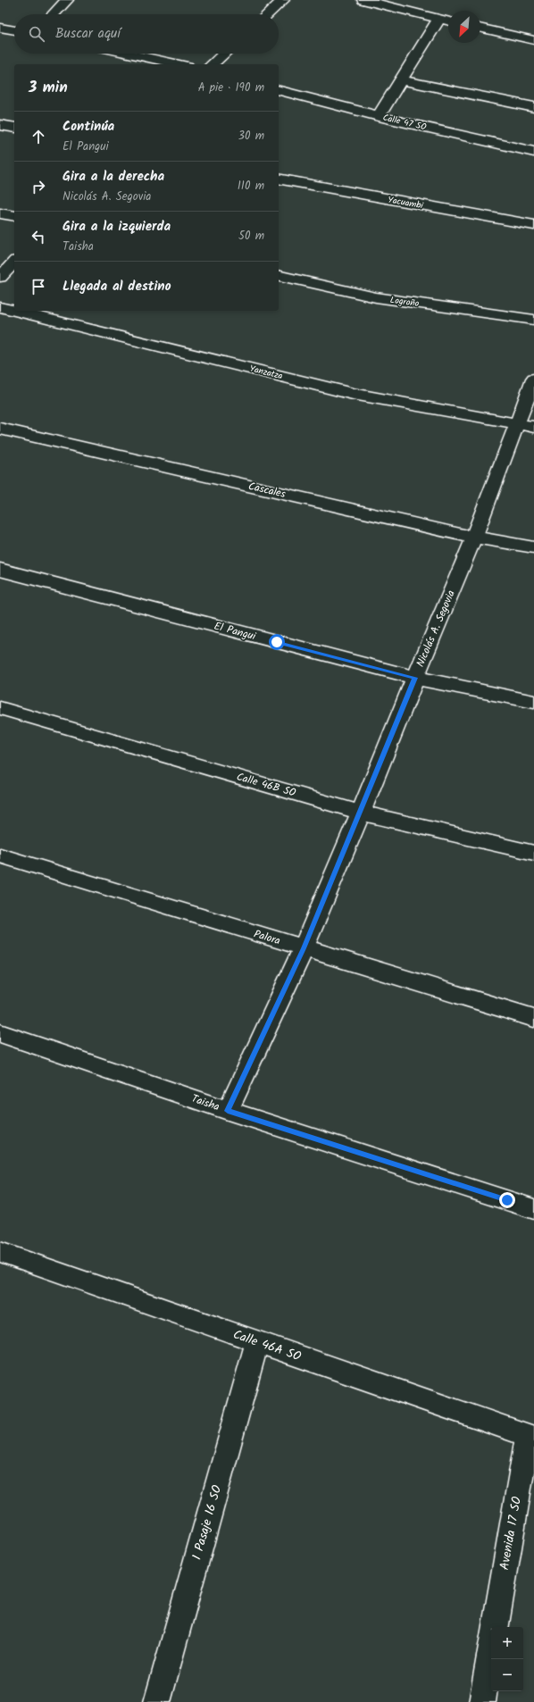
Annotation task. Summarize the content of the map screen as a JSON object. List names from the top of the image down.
{
  "streets": {
    "street": [
      "Calle 47 SO",
      "Yacuambi",
      "Logroño",
      "Yanzatza",
      "Cascales",
      "Nicolás A. Segovia",
      "El Pangui",
      "Calle 46B SO",
      "Palora",
      "Taisha",
      "Calle 46A SO",
      "1 Pasaje 16 SO",
      "Avenida 17 SO"
    ]
  },
  "crossings": [
    ["Yanzatza", "Nicolás A. Segovia"],
    ["Cascales", "Nicolás A. Segovia"],
    ["Nicolás A. Segovia", "El Pangui"],
    ["Nicolás A. Segovia", "Calle 46B SO"],
    ["Nicolás A. Segovia", "Palora"],
    ["Nicolás A. Segovia", "Taisha"],
    ["Calle 46A SO", "1 Pasaje 16 SO"],
    ["Calle 46A SO", "Avenida 17 SO"]
  ],
  "north": "bottom left",
  "page": {
    "search": "Buscar aquí",
    "heading": ["3 min", "A pie · 190 m"],
    "list": [
      ["Continúa", "El Pangui", "30 m"],
      ["Gira a la derecha", "Nicolás A. Segovia", "110 m"],
      ["Gira a la izquierda", "Taisha", "50 m"],
      "Llegada al destino"
    ],
    "map_buttons": ["+", "−"]
  }
}
